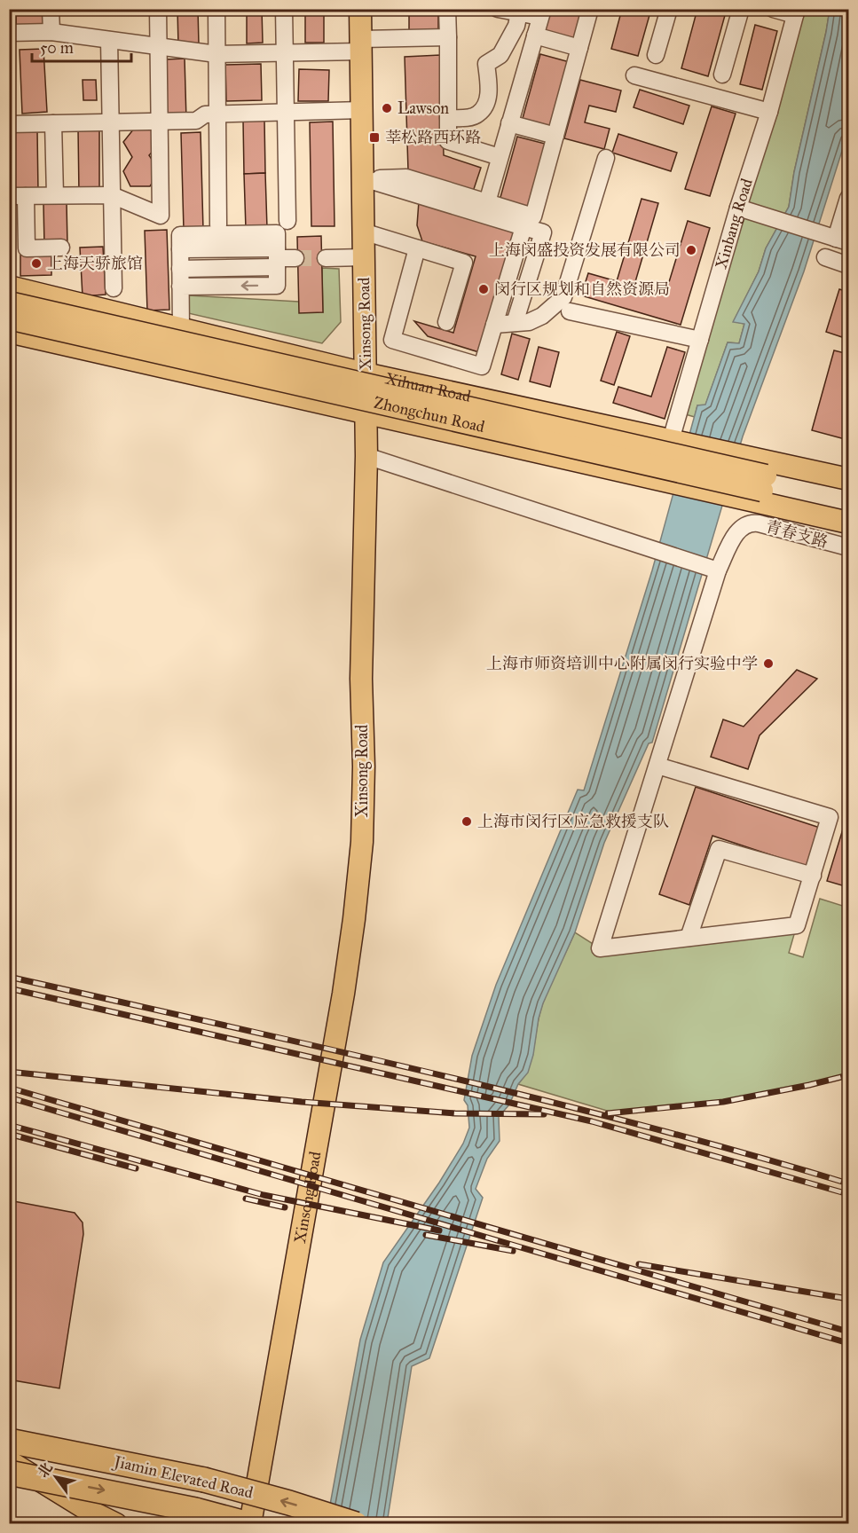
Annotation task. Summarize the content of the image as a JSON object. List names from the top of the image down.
{
  "streets": {
    "highway": ["Jiamin Elevated Road"],
    "main road": ["Xinsong Road", "Xihuan Road", "Zhongchun Road"],
    "street": ["Xinbang Road", "青春支路"]
  },
  "crossings": [
    ["Xinbang Road", "Xihuan Road"],
    ["Xinsong Road", "Xihuan Road"],
    ["Xinsong Road", "Jiamin Elevated Road"],
    ["Xihuan Road", "Zhongchun Road"]
  ],
  "places": {
    "other": [
      "Lawson",
      "上海闵盛投资发展有限公司",
      "上海天骄旅馆",
      "闵行区规划和自然资源局",
      "上海市师资培训中心附属闵行实验中学",
      "上海市闵行区应急救援支队"
    ],
    "transit": ["莘松路西环路"]
  },
  "scale_bar": "50 m",
  "north": "top left"
}
